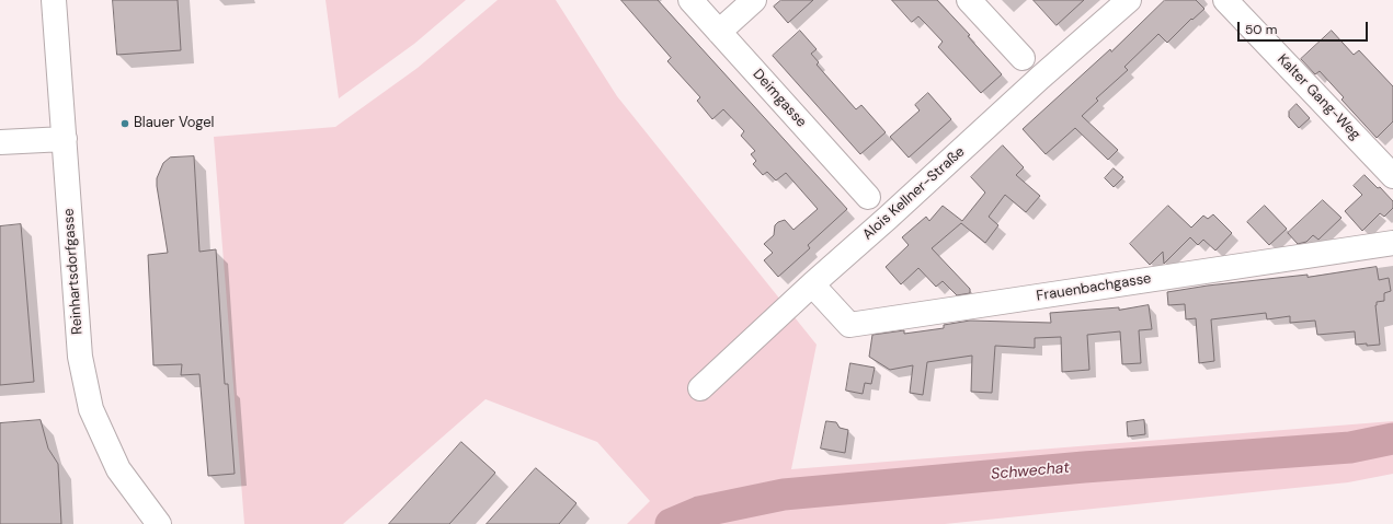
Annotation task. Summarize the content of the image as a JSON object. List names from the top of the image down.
{
  "streets": {
    "street": [
      "Kalter Gang-Weg",
      "Deimgasse",
      "Alois Kellner-Straße",
      "Reinhartsdorfgasse",
      "Frauenbachgasse"
    ]
  },
  "crossings": [
    ["Alois Kellner-Straße", "Frauenbachgasse"]
  ],
  "water": ["Schwechat"],
  "places": ["Blauer Vogel"],
  "scale_bar": "50 m"
}
